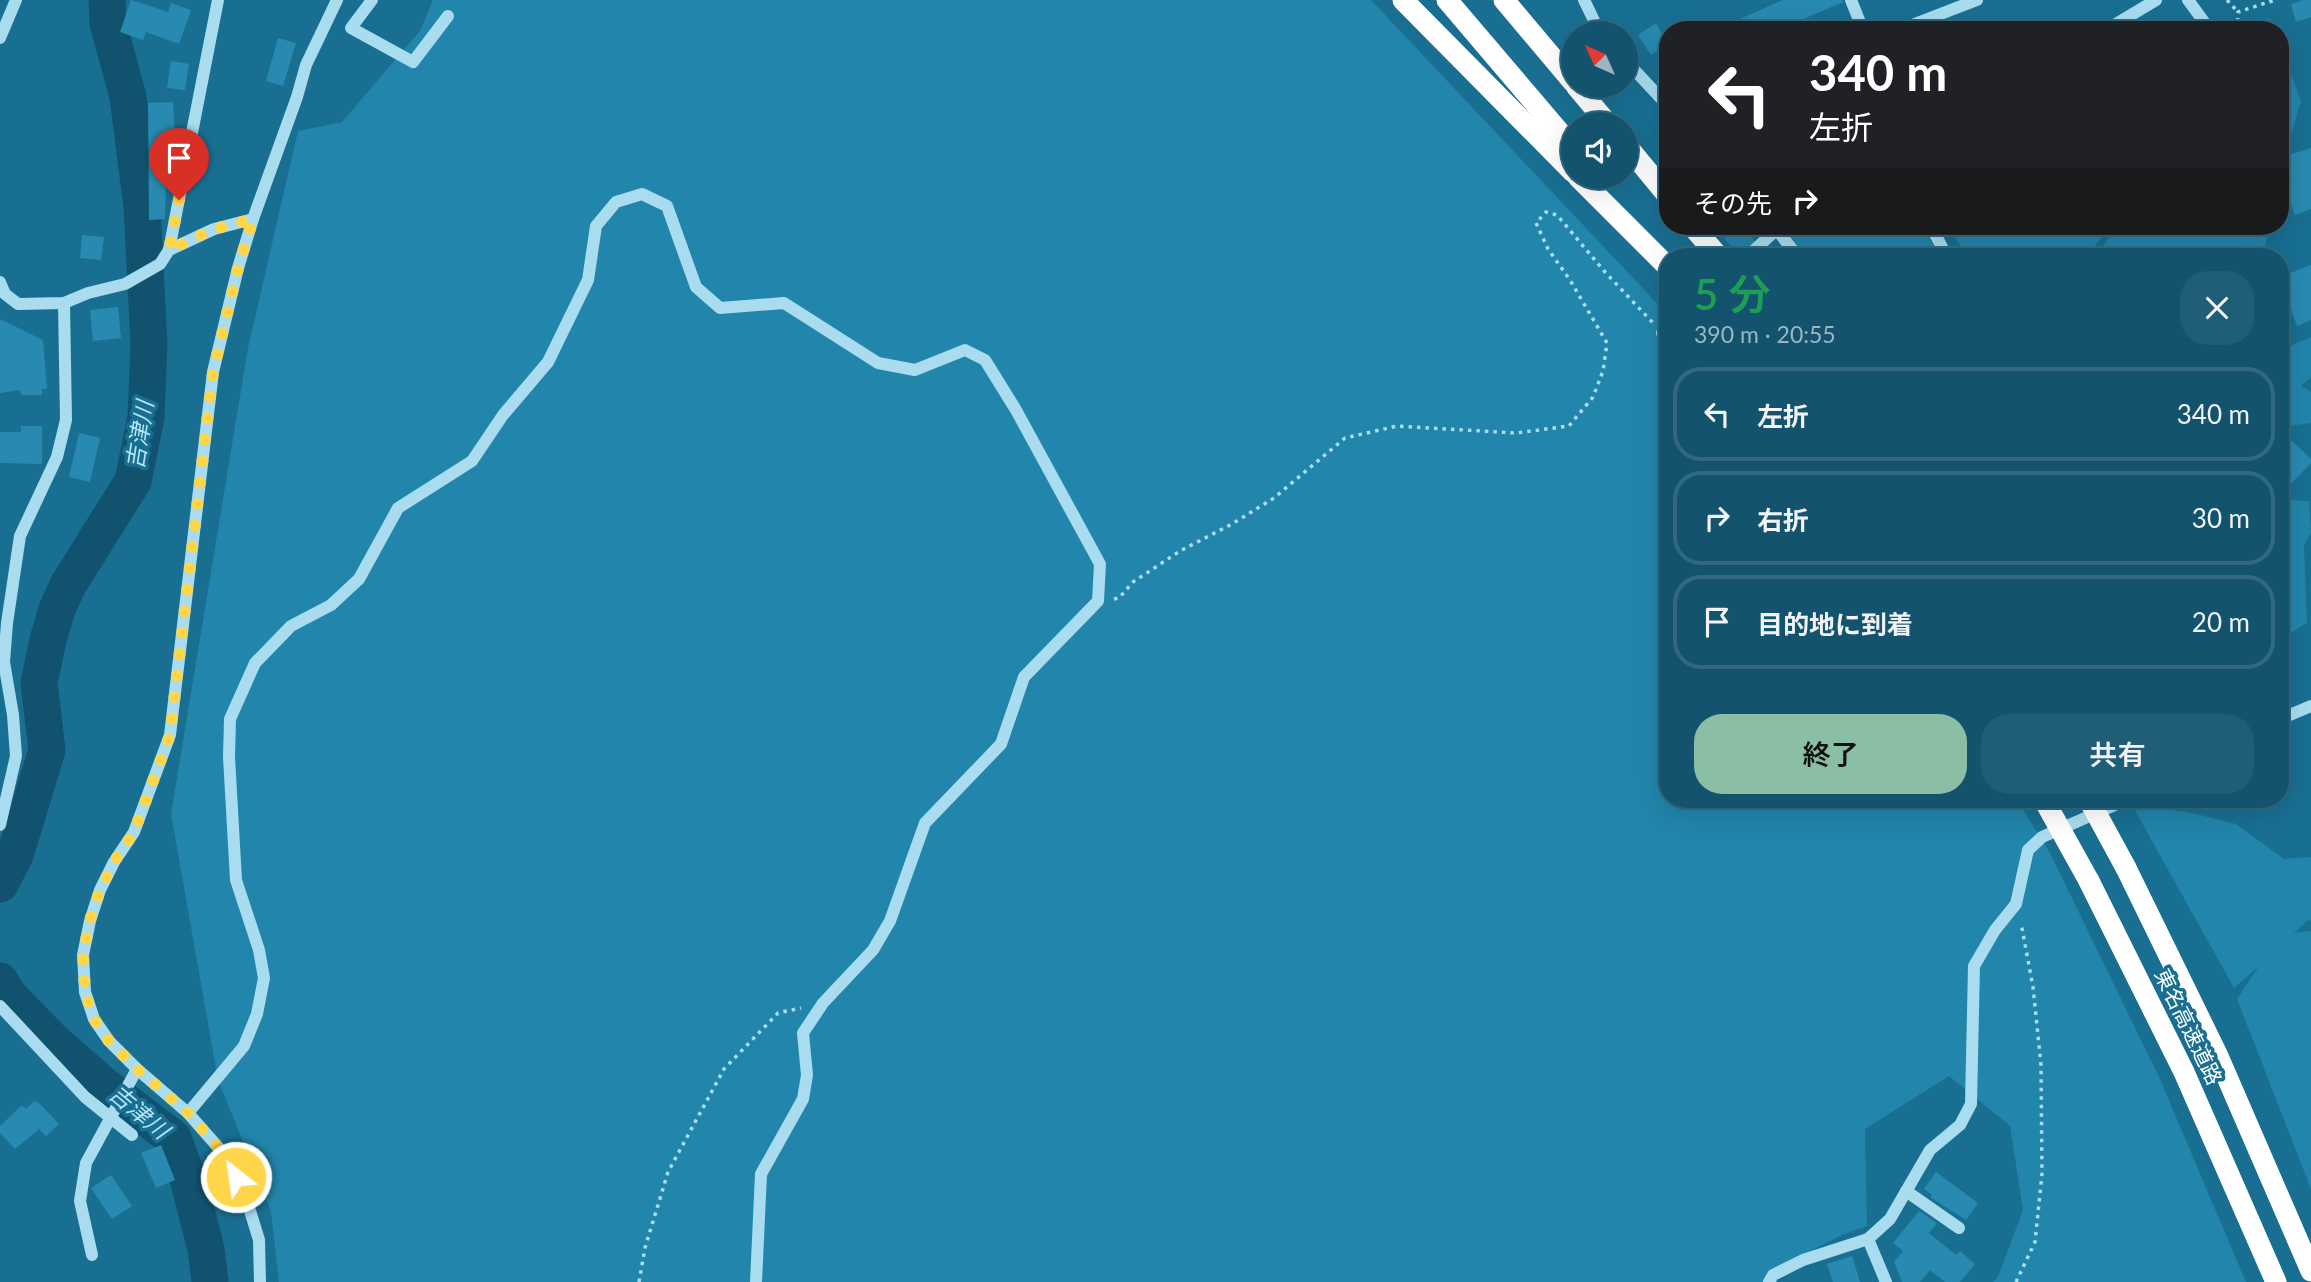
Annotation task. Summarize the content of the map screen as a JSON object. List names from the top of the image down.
{
  "streets": {
    "highway": ["東名高速道路"]
  },
  "water": ["吉津川"],
  "north": "top left",
  "page": {
    "turn": ["340 m", "左折"],
    "then": "その先",
    "heading": ["5 分", "390 m · 20:55"],
    "list": [
      {
        "name": "左折",
        "value": "340 m"
      },
      {
        "name": "右折",
        "value": "30 m"
      },
      {
        "name": "目的地に到着",
        "value": "20 m"
      }
    ],
    "buttons": ["終了", "共有"]
  }
}
